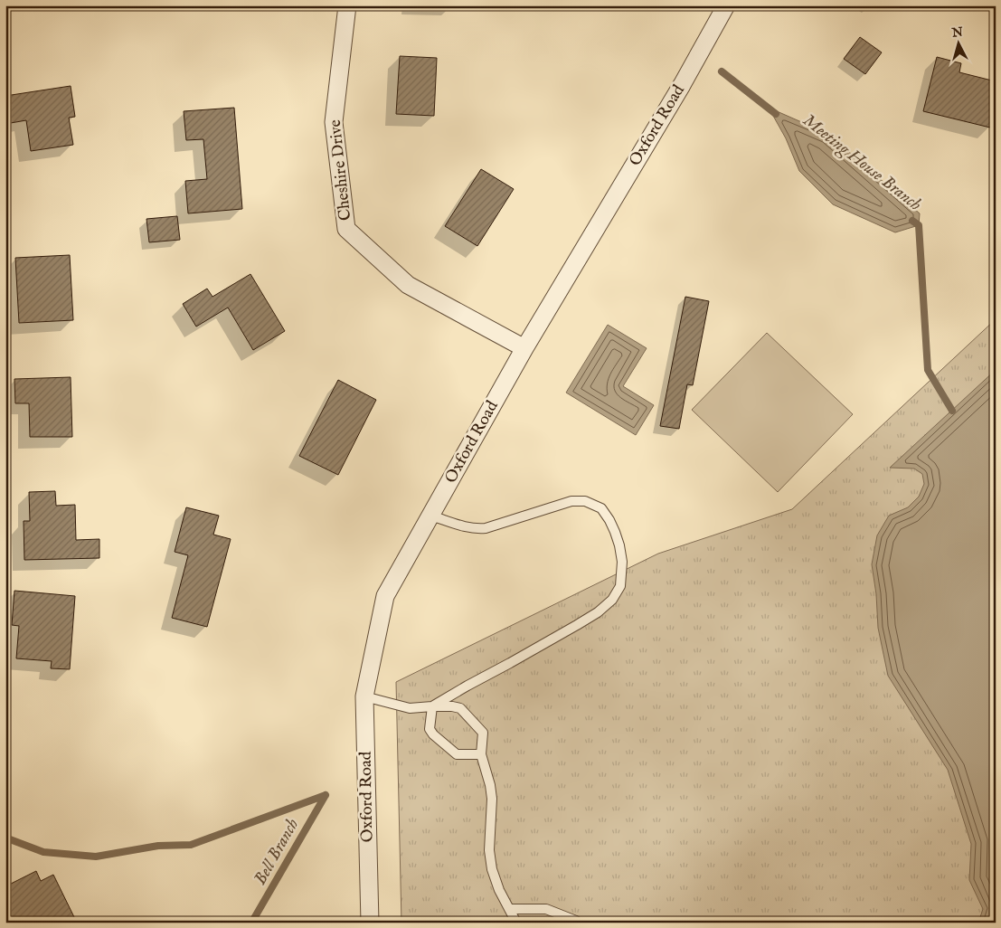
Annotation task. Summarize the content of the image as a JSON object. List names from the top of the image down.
{
  "streets": {
    "street": ["Oxford Road", "Cheshire Drive"]
  },
  "crossings": [
    ["Oxford Road", "Cheshire Drive"]
  ],
  "water": ["Meeting House Branch", "Bell Branch"],
  "north": "top"
}
